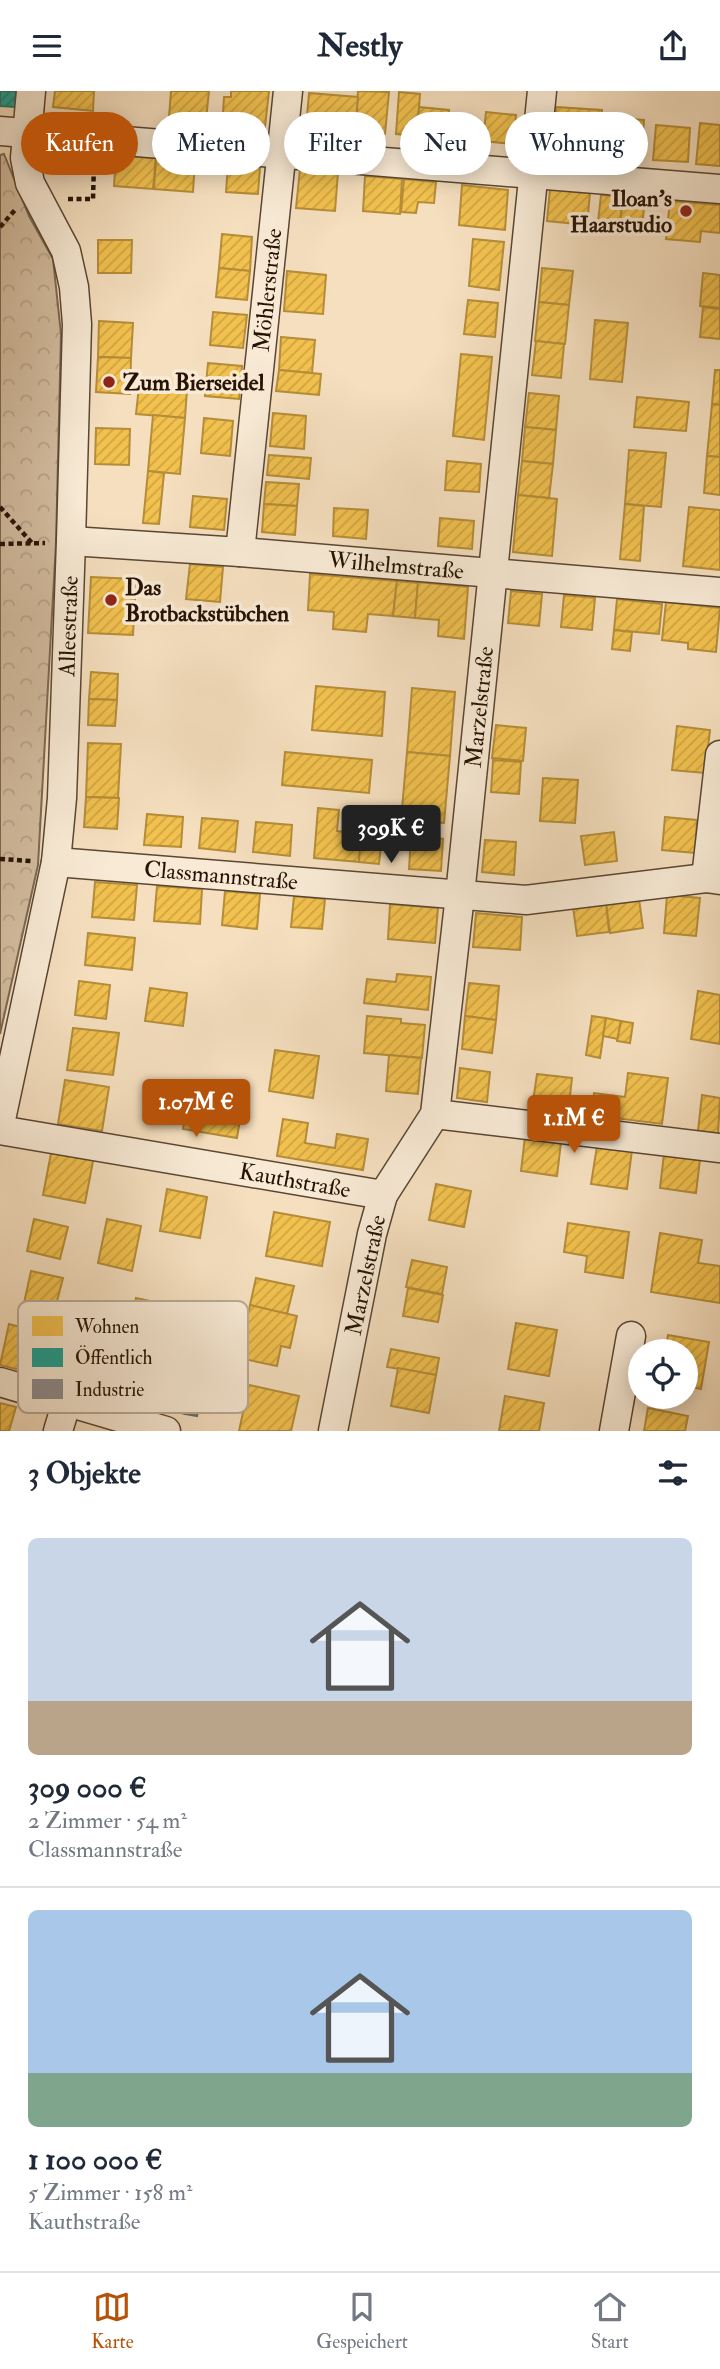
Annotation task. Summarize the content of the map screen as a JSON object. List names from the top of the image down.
{
  "streets": {
    "street": [
      "Möhlerstraße",
      "Wilhelmstraße",
      "Alleestraße",
      "Marzelstraße",
      "Classmannstraße",
      "Kauthstraße"
    ]
  },
  "crossings": [
    ["Möhlerstraße", "Wilhelmstraße"],
    ["Wilhelmstraße", "Alleestraße"],
    ["Wilhelmstraße", "Marzelstraße"],
    ["Alleestraße", "Classmannstraße"],
    ["Marzelstraße", "Classmannstraße"],
    ["Marzelstraße", "Kauthstraße"]
  ],
  "places": ["Iloan's Haarstudio", "Zum Bierseidel", "Das Brotbackstübchen"],
  "legend": ["Wohnen", "Öffentlich", "Industrie"],
  "page": {
    "header": "Nestly",
    "chip": [
      "Kaufen",
      "Mieten",
      "Filter",
      "Neu",
      "Wohnung"
    ],
    "price": ["309K €", "1.07M €", "1.1M €"],
    "heading": "3 Objekte",
    "list": [
      {
        "name": "309 000 €",
        "note": "2 Zimmer · 54 m² · Classmannstraße"
      },
      {
        "name": "1 100 000 €",
        "note": "5 Zimmer · 158 m² · Kauthstraße"
      }
    ],
    "tabs": ["Karte", "Gespeichert", "Start"]
  }
}
